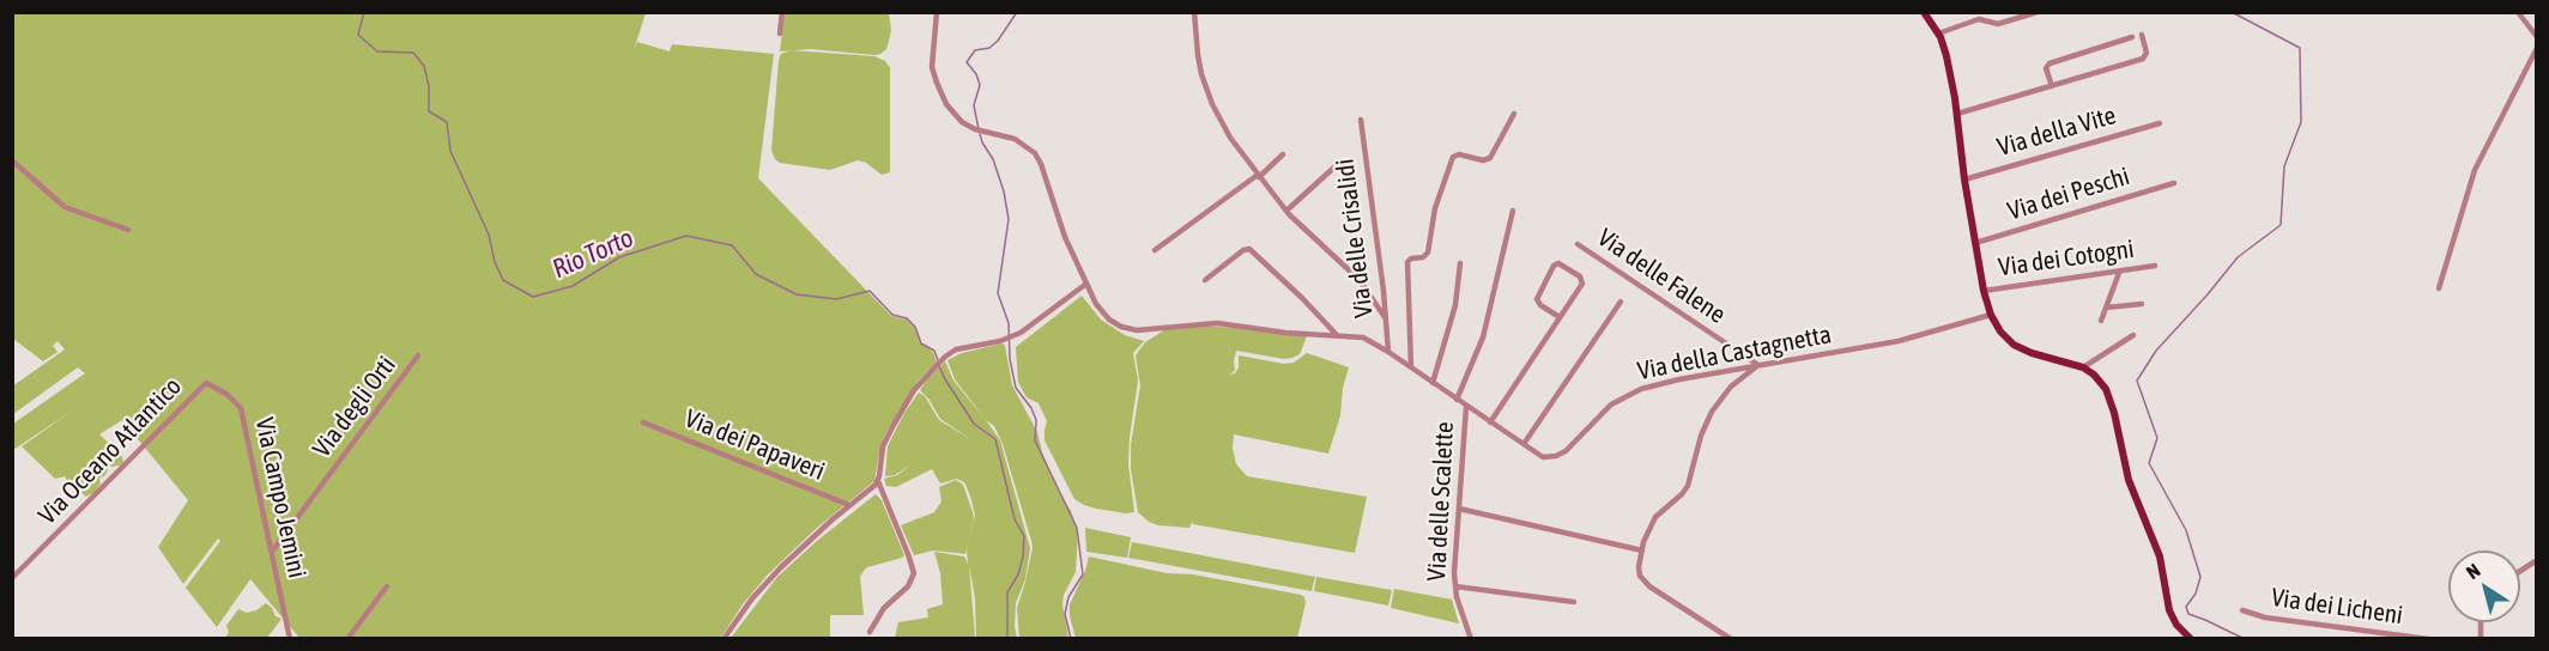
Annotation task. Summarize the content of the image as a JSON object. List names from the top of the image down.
{
  "streets": {
    "street": [
      "Via della Vite",
      "Via dei Peschi",
      "Via delle Crisalidi",
      "Via dei Cotogni",
      "Via delle Falene",
      "Via della Castagnetta",
      "Via degli Orti",
      "Via dei Papaveri",
      "Via Oceano Atlantico",
      "Via Campo Jemini",
      "Via delle Scalette",
      "Via dei Licheni"
    ]
  },
  "crossings": [
    ["Via delle Crisalidi", "Via della Castagnetta"],
    ["Via delle Falene", "Via della Castagnetta"],
    ["Via della Castagnetta", "Via delle Scalette"],
    ["Via degli Orti", "Via Campo Jemini"],
    ["Via Oceano Atlantico", "Via Campo Jemini"]
  ],
  "water": ["Rio Torto"],
  "north": "top left"
}
